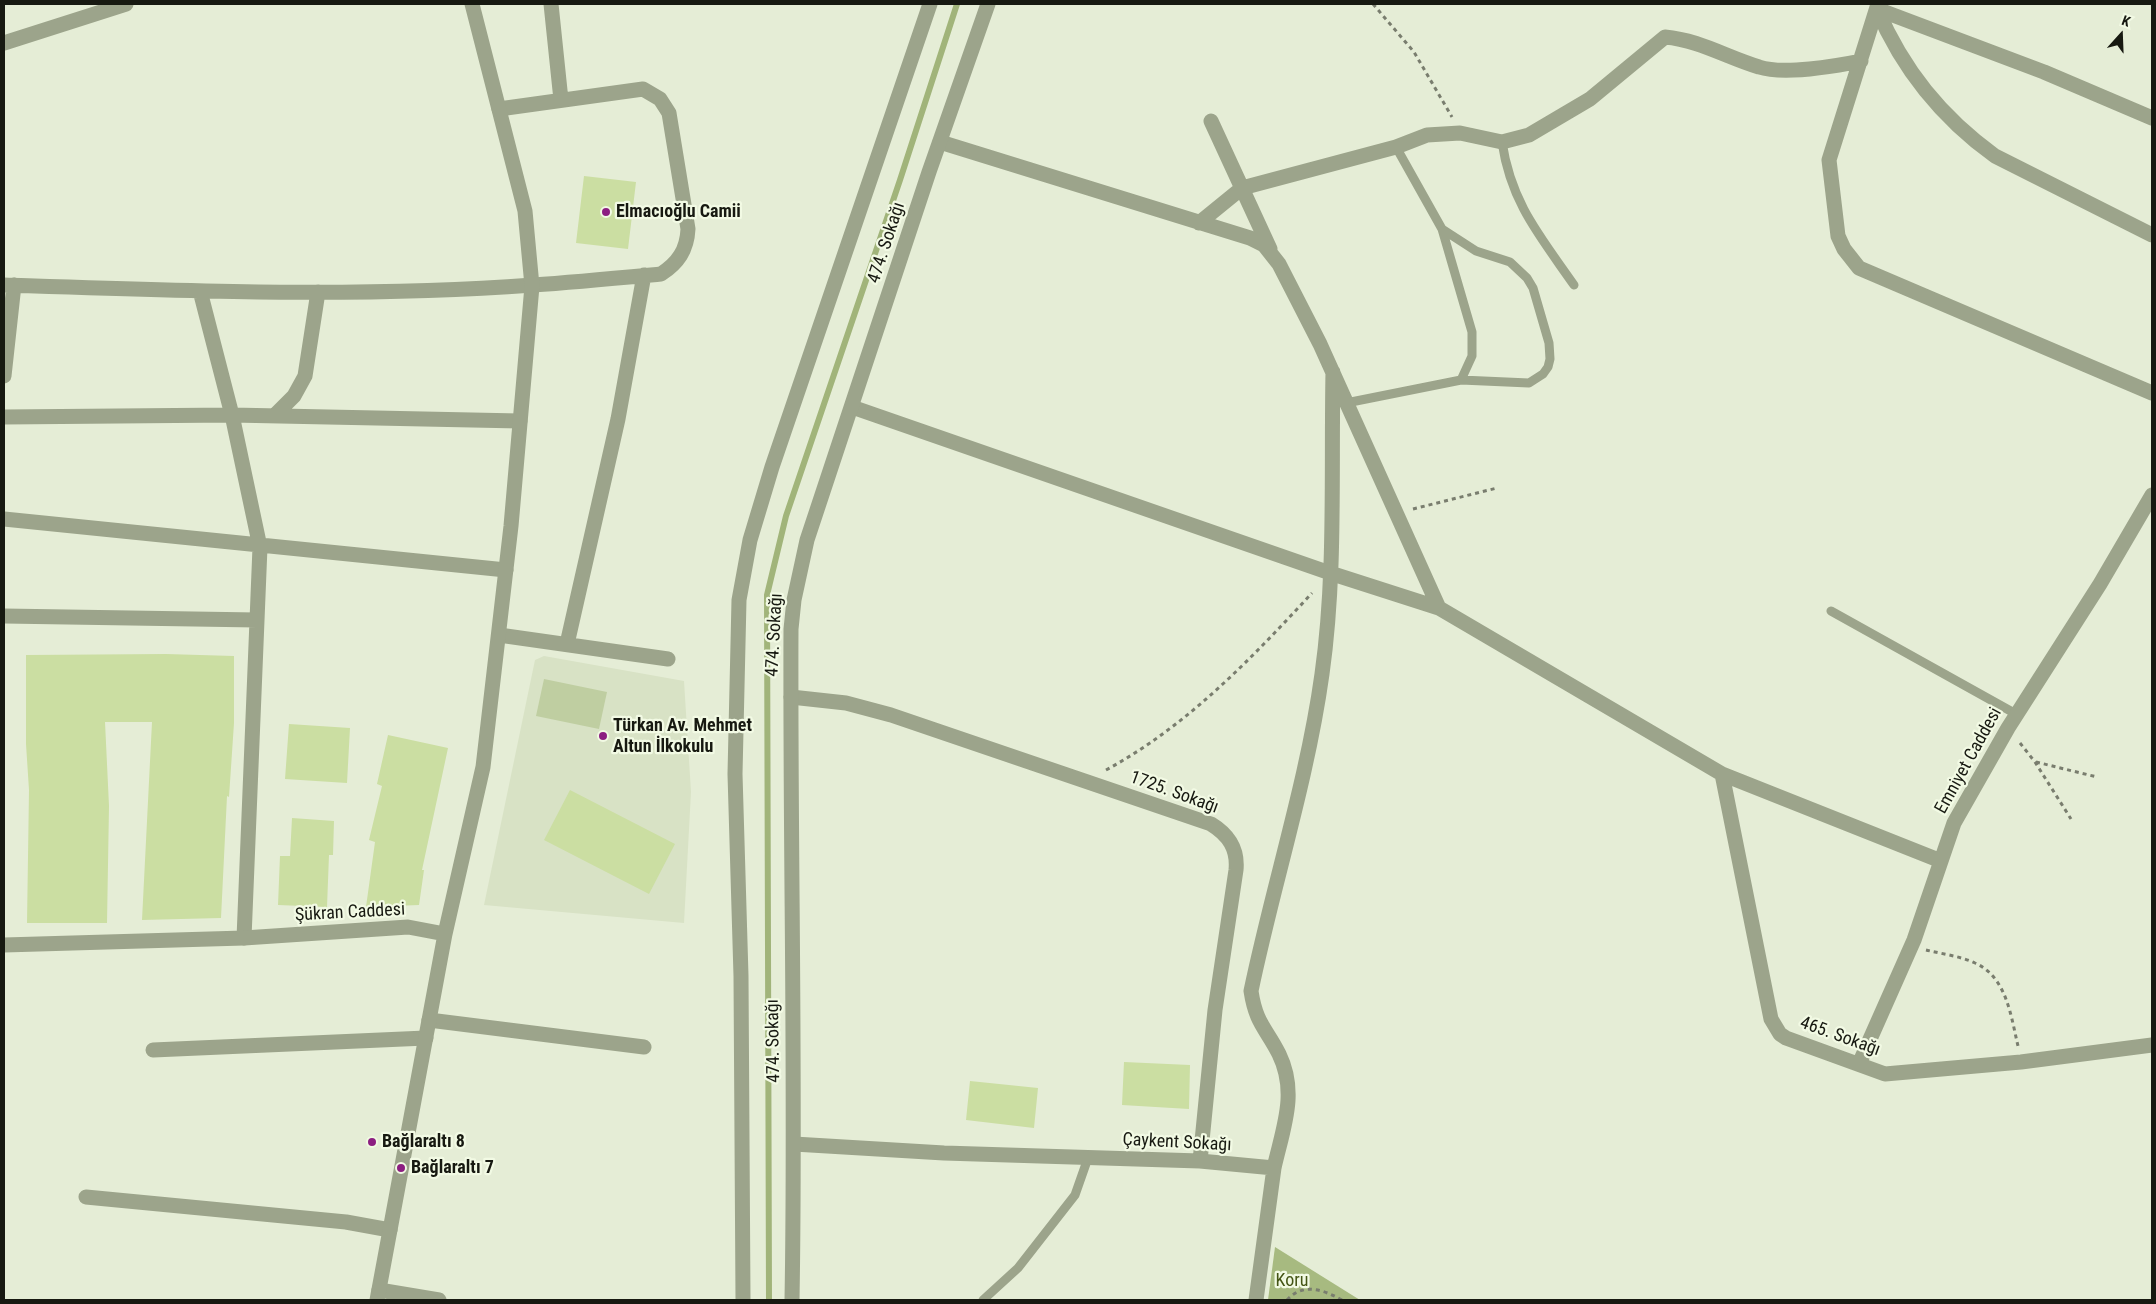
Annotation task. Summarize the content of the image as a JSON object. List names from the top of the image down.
{
  "streets": {
    "street": [
      "474. Sokağı",
      "Emniyet Caddesi",
      "1725. Sokağı",
      "Şükran Caddesi",
      "465. Sokağı",
      "Çaykent Sokağı"
    ]
  },
  "crossings": [
    ["474. Sokağı", "1725. Sokağı"],
    ["474. Sokağı", "Çaykent Sokağı"],
    ["Emniyet Caddesi", "465. Sokağı"],
    ["1725. Sokağı", "Çaykent Sokağı"]
  ],
  "parks": ["Koru"],
  "places": [
    "Elmacıoğlu Camii",
    "Türkan Av. Mehmet Altun İlkokulu",
    "Bağlaraltı 8",
    "Bağlaraltı 7"
  ],
  "north": "top"
}
